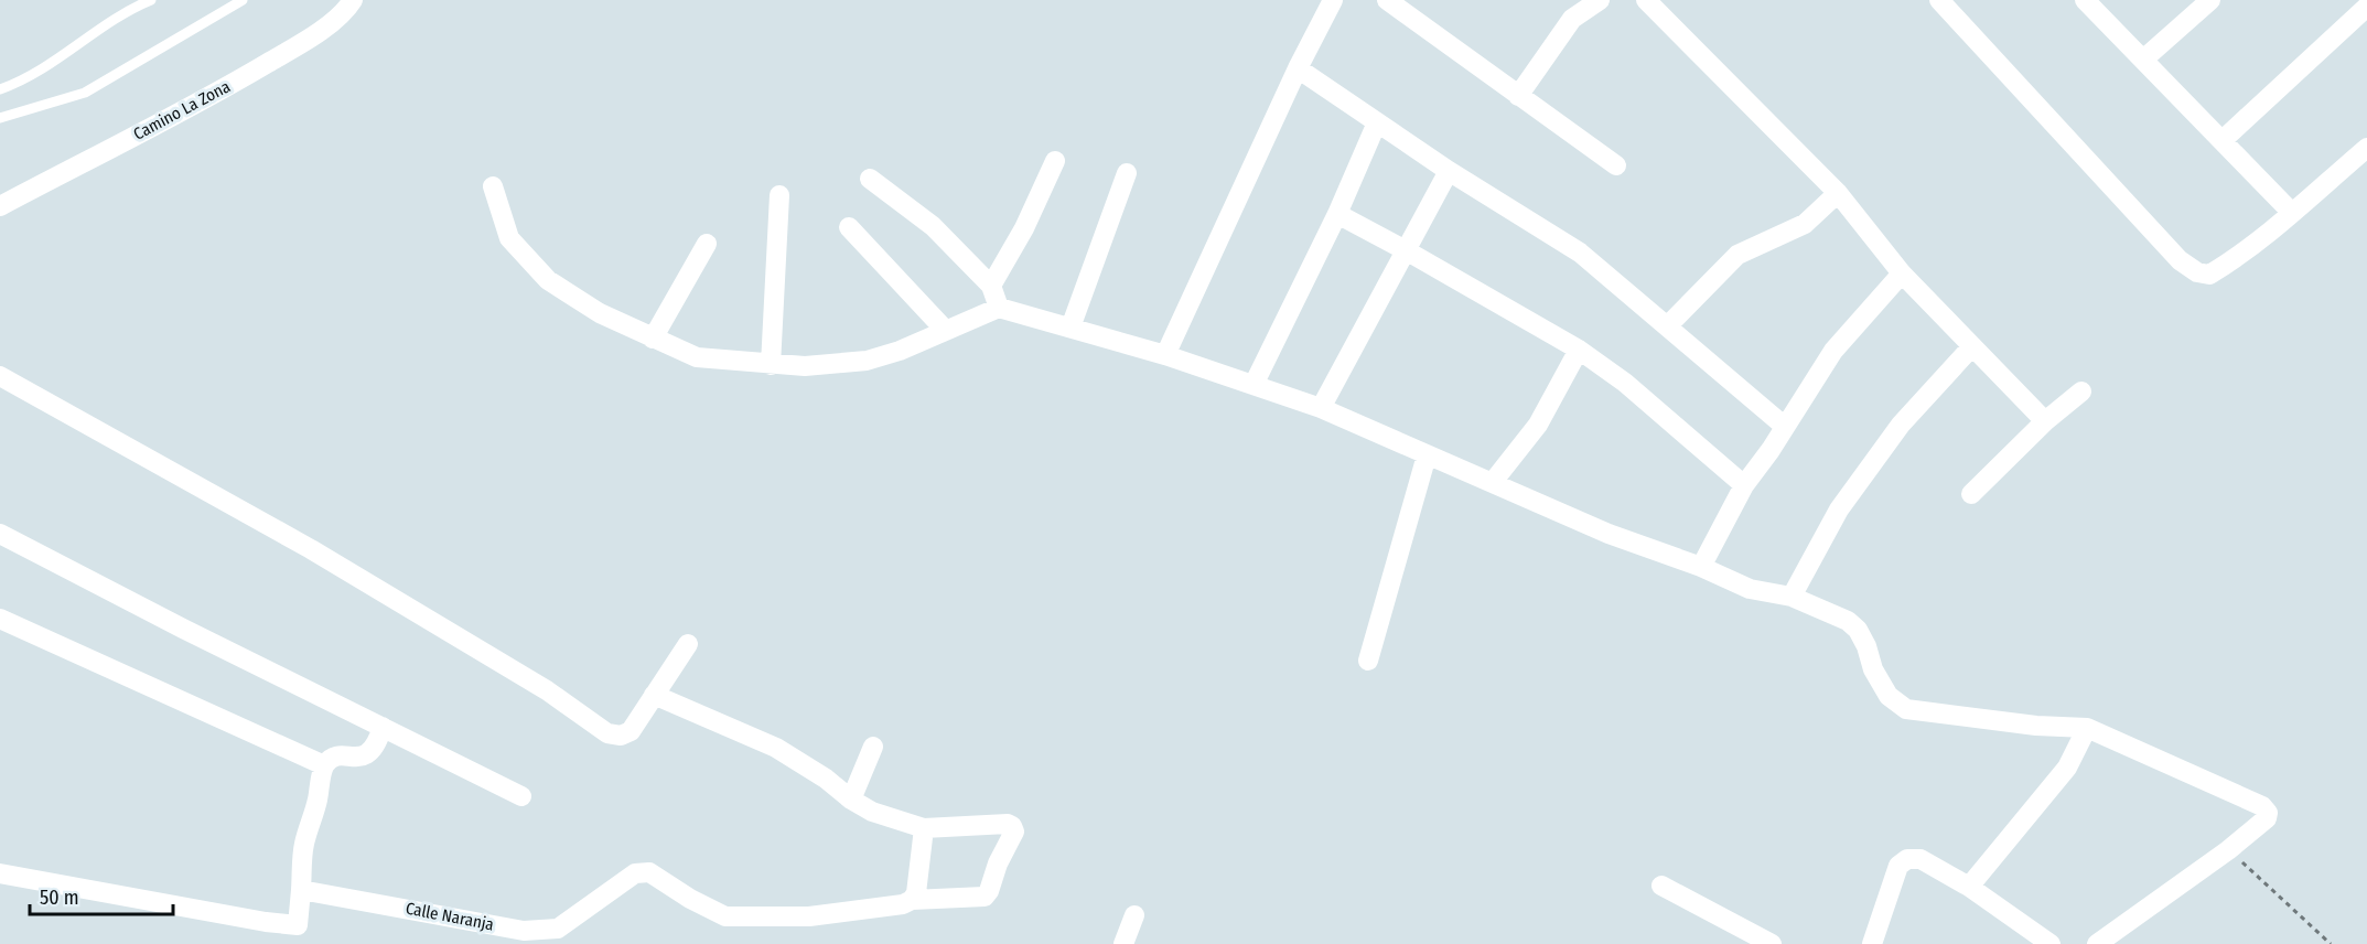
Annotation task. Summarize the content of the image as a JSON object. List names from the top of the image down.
{
  "streets": {
    "street": ["Camino La Zona", "Calle Naranja"]
  },
  "scale_bar": "50 m"
}
